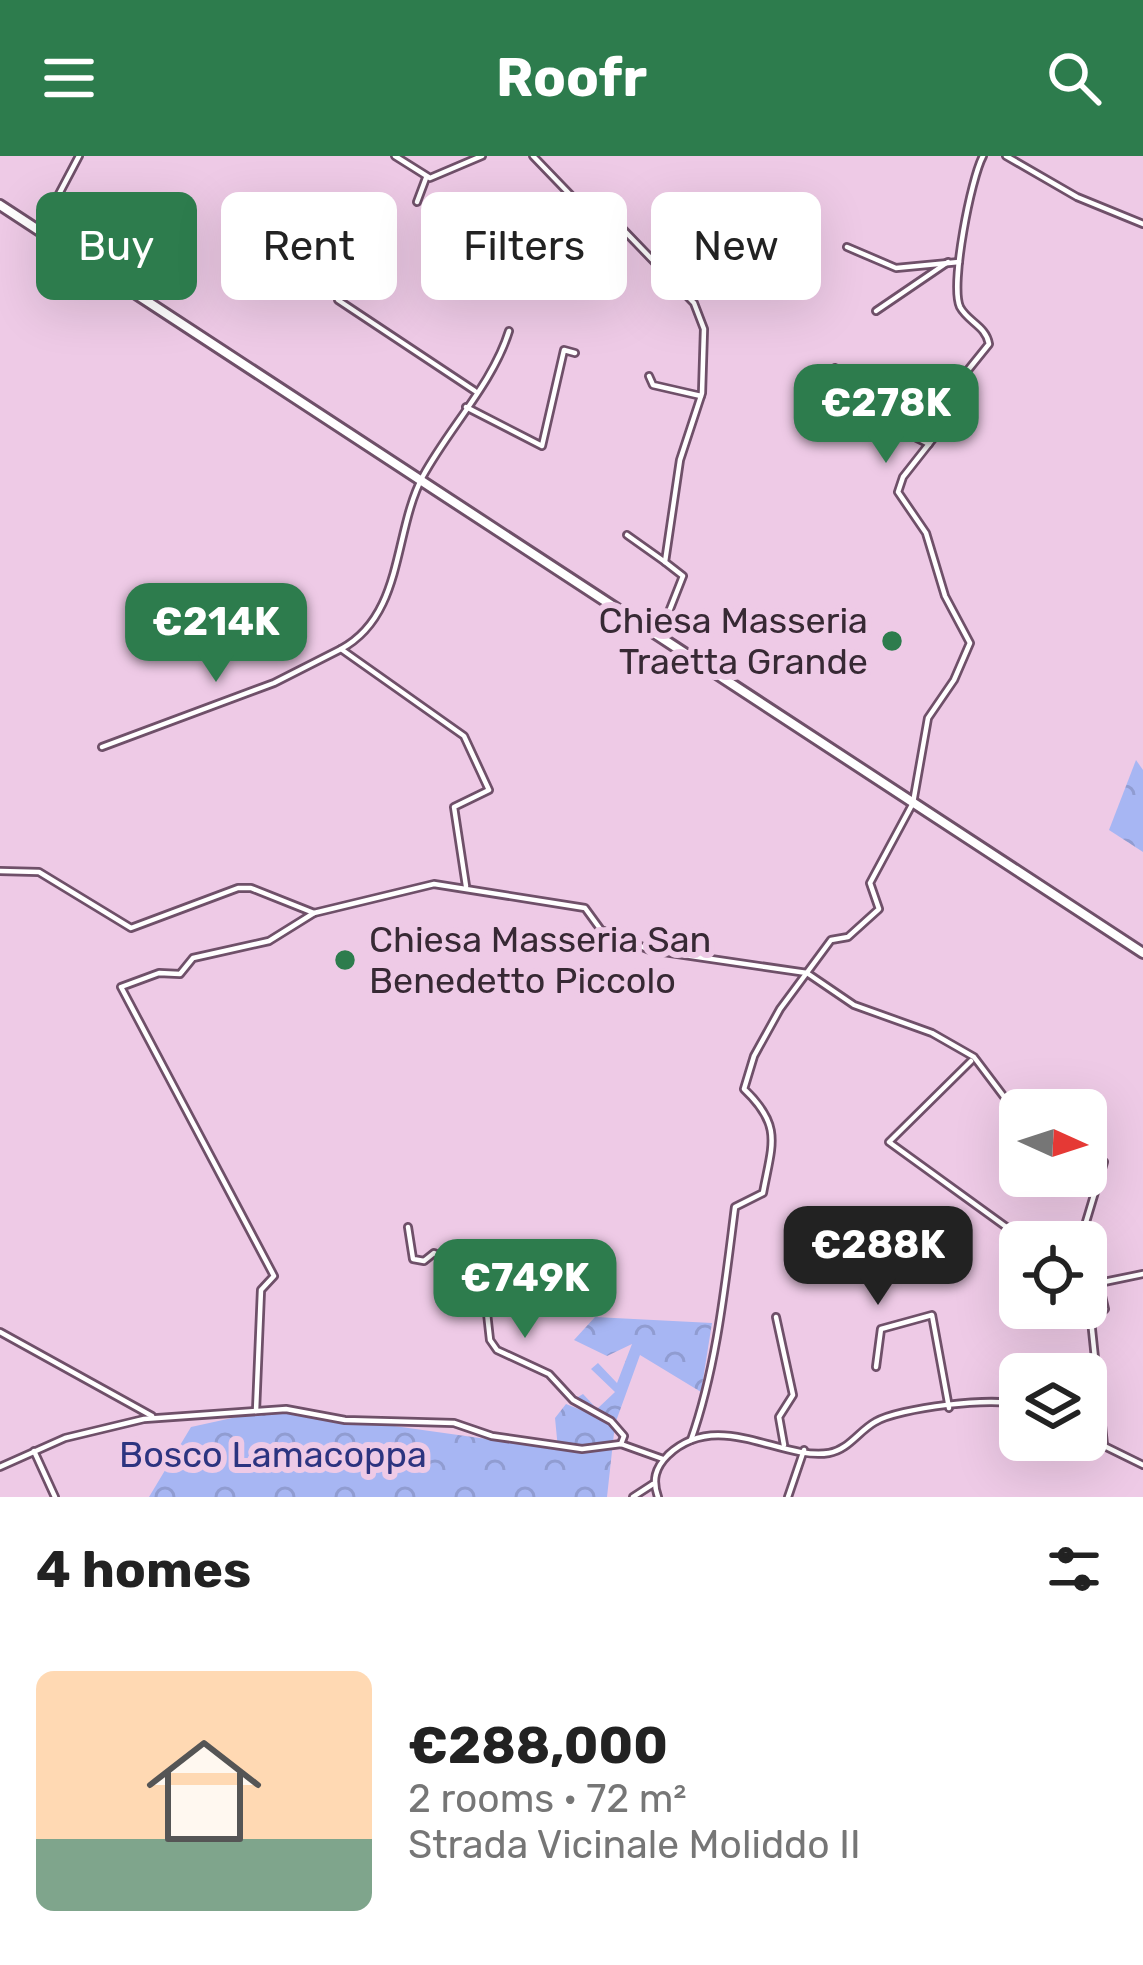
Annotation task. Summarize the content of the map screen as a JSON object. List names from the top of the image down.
{
  "parks": ["Bosco Lamacoppa"],
  "places": ["Chiesa Masseria Traetta Grande", "Chiesa Masseria San Benedetto Piccolo"],
  "north": "right",
  "page": {
    "header": "Roofr",
    "chip": [
      "Buy",
      "Rent",
      "Filters",
      "New"
    ],
    "price": [
      "€278K",
      "€214K",
      "€288K",
      "€749K"
    ],
    "heading": "4 homes",
    "list": [
      {
        "name": "€288,000",
        "note": "2 rooms · 72 m² · Strada Vicinale Moliddo II"
      }
    ]
  }
}
